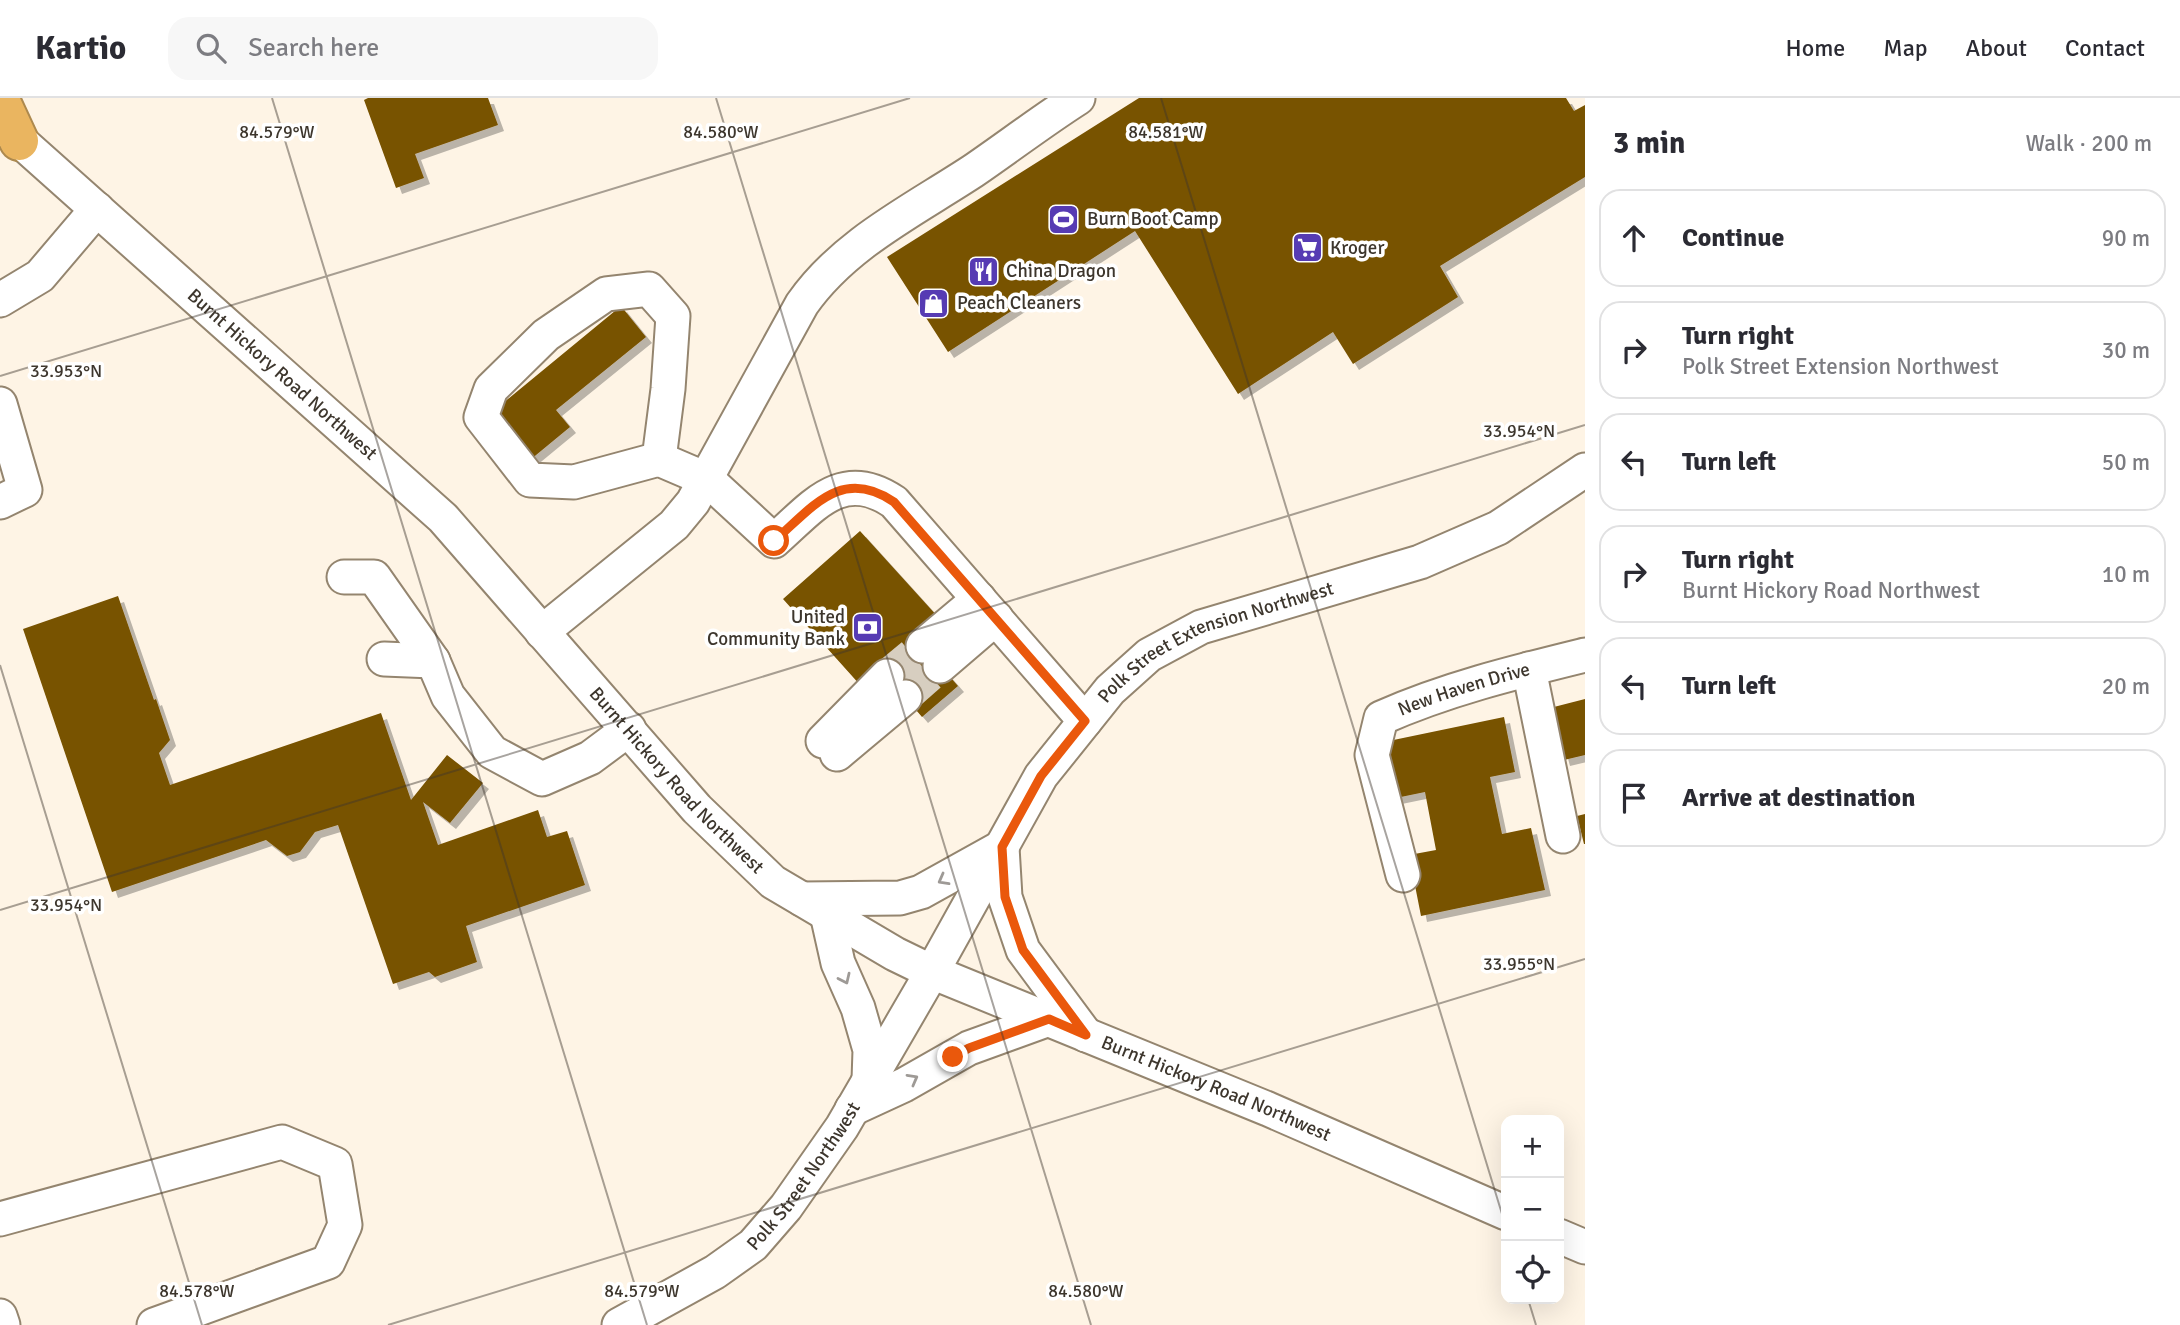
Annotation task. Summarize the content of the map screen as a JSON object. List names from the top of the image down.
{
  "streets": {
    "street": [
      "Burnt Hickory Road Northwest",
      "Polk Street Extension Northwest",
      "New Haven Drive",
      "Polk Street Northwest"
    ]
  },
  "crossings": [
    ["Burnt Hickory Road Northwest", "Polk Street Extension Northwest"],
    ["Burnt Hickory Road Northwest", "Polk Street Northwest"],
    ["Polk Street Extension Northwest", "Polk Street Northwest"]
  ],
  "places": {
    "sports": ["Burn Boot Camp"],
    "supermarket": ["Kroger"],
    "restaurant": ["China Dragon"],
    "shop": ["Peach Cleaners"],
    "bank": ["United Community Bank"]
  },
  "page": {
    "header": "Kartio",
    "search": "Search here",
    "nav": [
      "Home",
      "Map",
      "About",
      "Contact"
    ],
    "heading": ["3 min", "Walk · 200 m"],
    "list": [
      ["Continue", "90 m"],
      ["Turn right", "Polk Street Extension Northwest", "30 m"],
      ["Turn left", "50 m"],
      ["Turn right", "Burnt Hickory Road Northwest", "10 m"],
      ["Turn left", "20 m"],
      "Arrive at destination"
    ],
    "map_buttons": ["+", "−"]
  },
  "coordinates": [
    "84.579°W",
    "84.580°W",
    "84.581°W",
    "33.953°N",
    "33.954°N",
    "33.955°N",
    "84.578°W"
  ]
}
